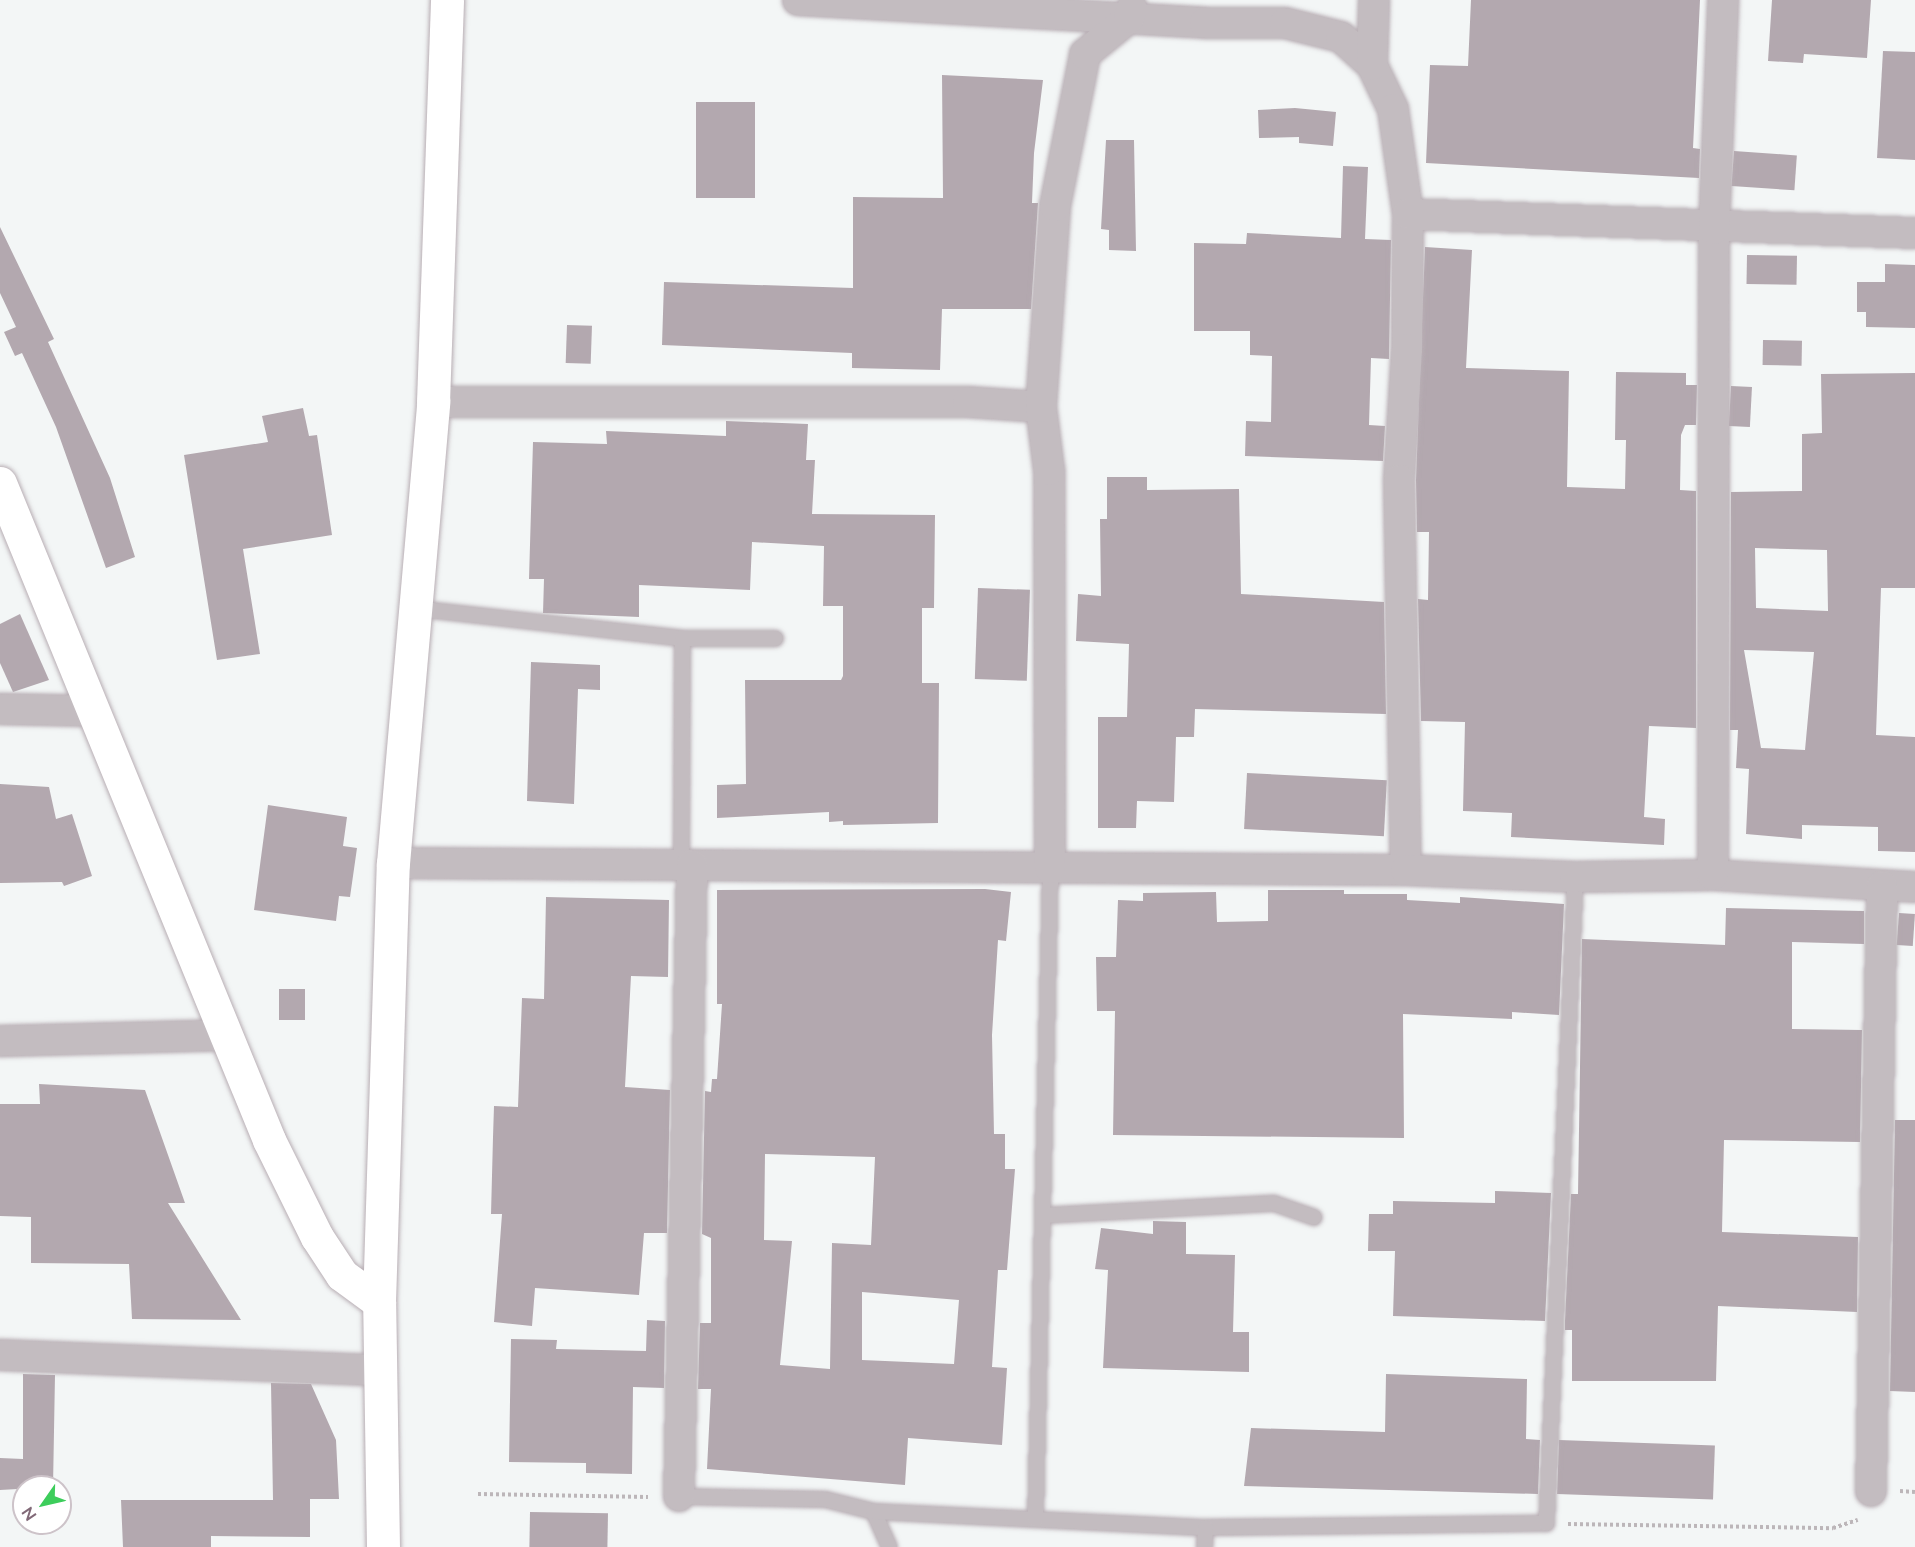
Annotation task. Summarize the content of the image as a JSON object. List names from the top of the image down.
{
  "north": "bottom left"
}
